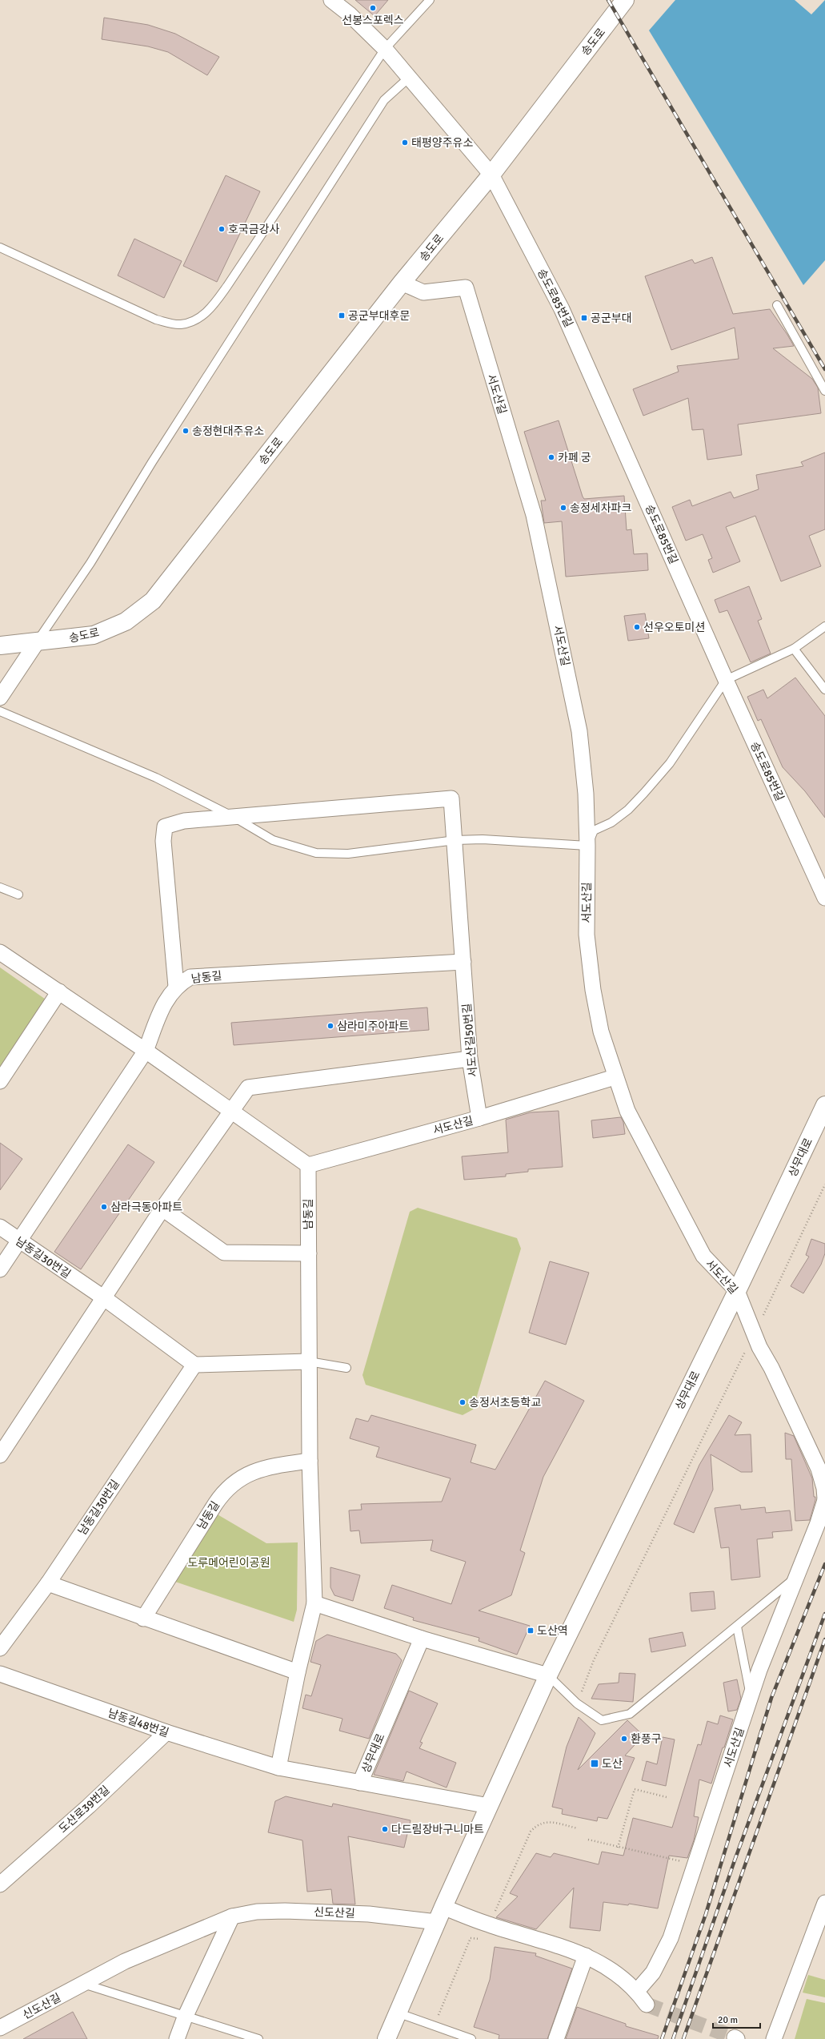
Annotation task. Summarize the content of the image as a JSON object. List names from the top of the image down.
{
  "streets": {
    "main road": ["송도로", "상무대로"],
    "street": [
      "송도로85번길",
      "서도산길",
      "남동길",
      "서도산길50번길",
      "남동길30번길",
      "남동길48번길",
      "도산로39번길",
      "신도산길"
    ]
  },
  "crossings": [
    ["송도로", "송도로85번길"],
    ["송도로", "서도산길"],
    ["서도산길", "남동길"],
    ["서도산길", "서도산길50번길"],
    ["서도산길", "상무대로"],
    ["서도산길", "신도산길"],
    ["남동길", "서도산길50번길"],
    ["남동길", "남동길30번길"],
    ["남동길", "남동길48번길"],
    ["상무대로", "남동길48번길"],
    ["상무대로", "신도산길"],
    ["남동길48번길", "도산로39번길"]
  ],
  "parks": ["도루메어린이공원"],
  "places": {
    "other": [
      "선봉스포렉스",
      "태평양주유소",
      "호국금강사",
      "송정현대주유소",
      "카페 궁",
      "송정세차파크",
      "선우오토미션",
      "삼라미주아파트",
      "삼라극동아파트",
      "송정서초등학교",
      "환풍구",
      "다드림장바구니마트"
    ],
    "transit": [
      "공군부대후문",
      "공군부대",
      "도산역",
      "도산"
    ]
  },
  "scale_bar": "20 m"
}
